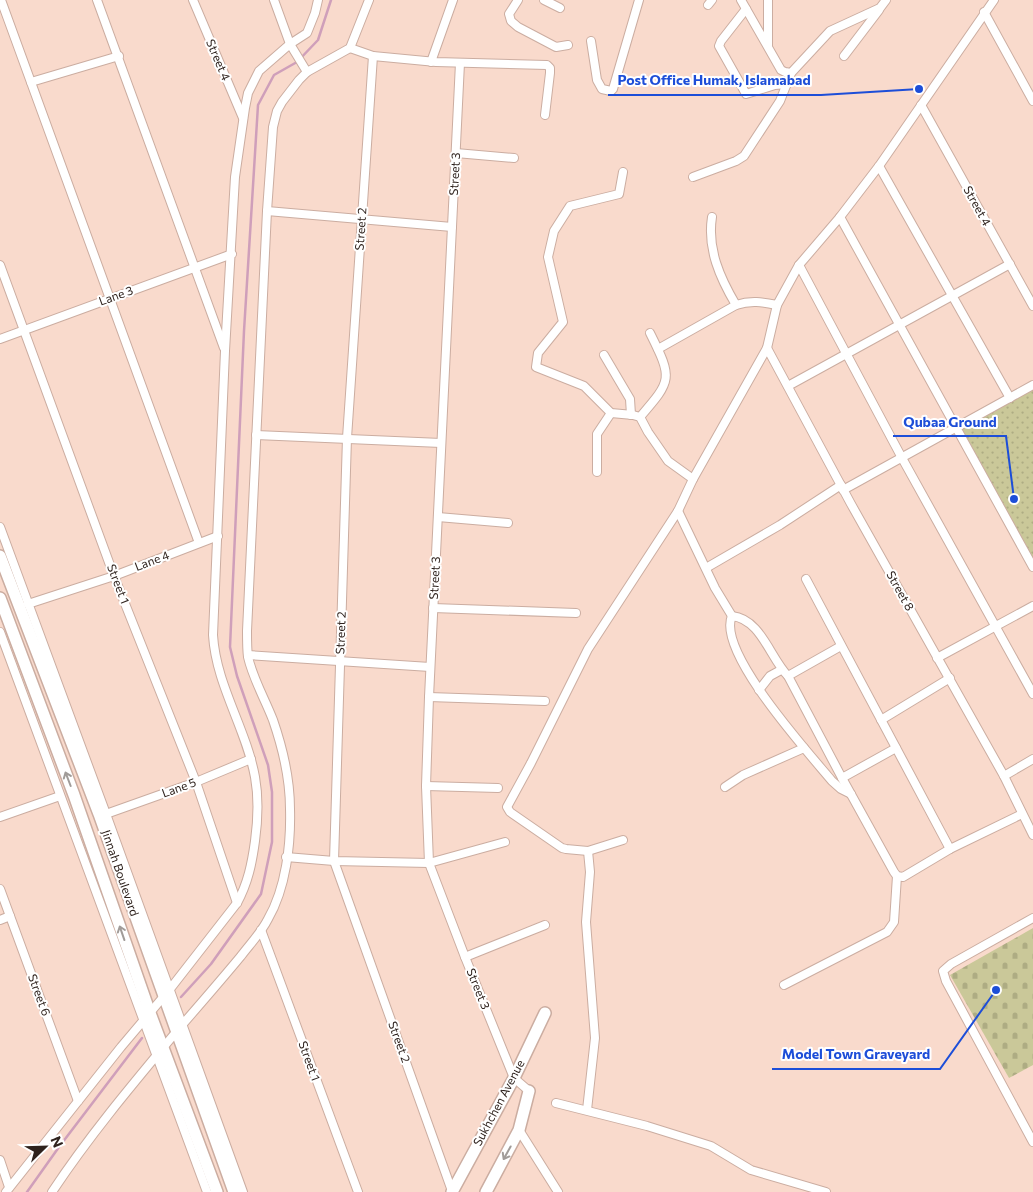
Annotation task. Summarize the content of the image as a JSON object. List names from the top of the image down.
{
  "streets": {
    "street": [
      "Street 4",
      "Street 3",
      "Street 2",
      "Lane 3",
      "Lane 4",
      "Street 1",
      "Street 8",
      "Lane 5",
      "Jinnah Boulevard",
      "Street 6",
      "Sukhchen Avenue"
    ]
  },
  "crossings": [
    ["Street 3", "Sukhchen Avenue"],
    ["Street 2", "Sukhchen Avenue"],
    ["Lane 3", "Street 1"],
    ["Lane 4", "Street 1"],
    ["Street 1", "Lane 5"]
  ],
  "places": ["Post Office Humak, Islamabad", "Qubaa Ground", "Model Town Graveyard"],
  "north": "top right"
}
